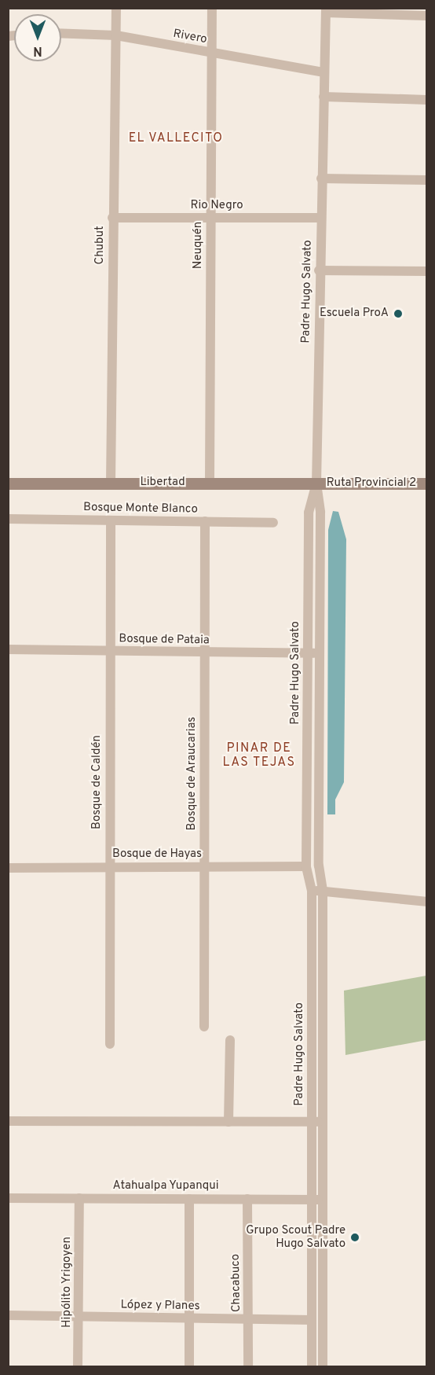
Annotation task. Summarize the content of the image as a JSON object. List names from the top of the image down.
{
  "streets": {
    "main road": ["Libertad", "Ruta Provincial 2"],
    "street": [
      "Rivero",
      "Rio Negro",
      "Chubut",
      "Neuquén",
      "Padre Hugo Salvato",
      "Bosque Monte Blanco",
      "Bosque de Pataia",
      "Bosque de Araucarias",
      "Bosque de Caldén",
      "Bosque de Hayas",
      "Atahualpa Yupanqui",
      "Hipólito Yrigoyen",
      "Chacabuco",
      "López y Planes"
    ]
  },
  "crossings": [
    ["Rivero", "Chubut"],
    ["Rivero", "Neuquén"],
    ["Rivero", "Padre Hugo Salvato"],
    ["Rio Negro", "Chubut"],
    ["Rio Negro", "Neuquén"],
    ["Rio Negro", "Padre Hugo Salvato"],
    ["Chubut", "Libertad"],
    ["Neuquén", "Libertad"],
    ["Padre Hugo Salvato", "Libertad"],
    ["Padre Hugo Salvato", "Ruta Provincial 2"],
    ["Padre Hugo Salvato", "Bosque de Pataia"],
    ["Padre Hugo Salvato", "Bosque de Hayas"],
    ["Padre Hugo Salvato", "Atahualpa Yupanqui"],
    ["Padre Hugo Salvato", "López y Planes"],
    ["Libertad", "Ruta Provincial 2"],
    ["Bosque Monte Blanco", "Bosque de Araucarias"],
    ["Bosque Monte Blanco", "Bosque de Caldén"],
    ["Bosque de Pataia", "Bosque de Araucarias"],
    ["Bosque de Pataia", "Bosque de Caldén"],
    ["Bosque de Araucarias", "Bosque de Hayas"],
    ["Bosque de Caldén", "Bosque de Hayas"],
    ["Atahualpa Yupanqui", "Hipólito Yrigoyen"],
    ["Atahualpa Yupanqui", "Chacabuco"],
    ["Hipólito Yrigoyen", "López y Planes"],
    ["Chacabuco", "López y Planes"]
  ],
  "districts": ["EL VALLECITO", "PINAR DE LAS TEJAS"],
  "places": ["Escuela ProA", "Grupo Scout Padre Hugo Salvato"],
  "north": "bottom"
}
